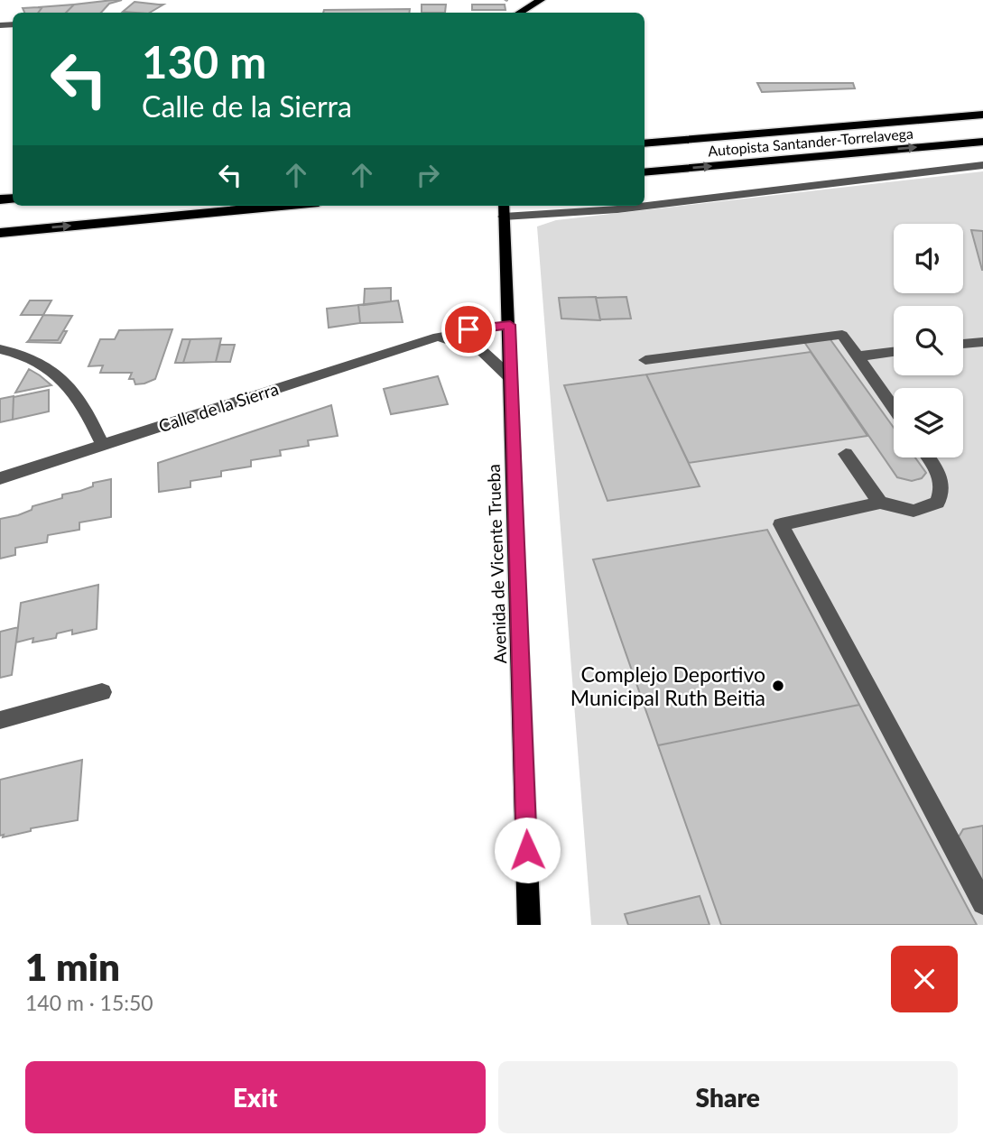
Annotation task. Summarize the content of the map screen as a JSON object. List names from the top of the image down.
{
  "streets": {
    "highway": ["Autopista Santander-Torrelavega"],
    "main road": ["Avenida de Vicente Trueba"],
    "street": ["Calle de la Sierra"]
  },
  "crossings": [
    ["Calle de la Sierra", "Avenida de Vicente Trueba"]
  ],
  "places": ["Complejo Deportivo Municipal Ruth Beitia"],
  "page": {
    "turn": ["130 m", "Calle de la Sierra"],
    "heading": ["1 min", "140 m · 15:50"],
    "buttons": ["Exit", "Share"]
  }
}
